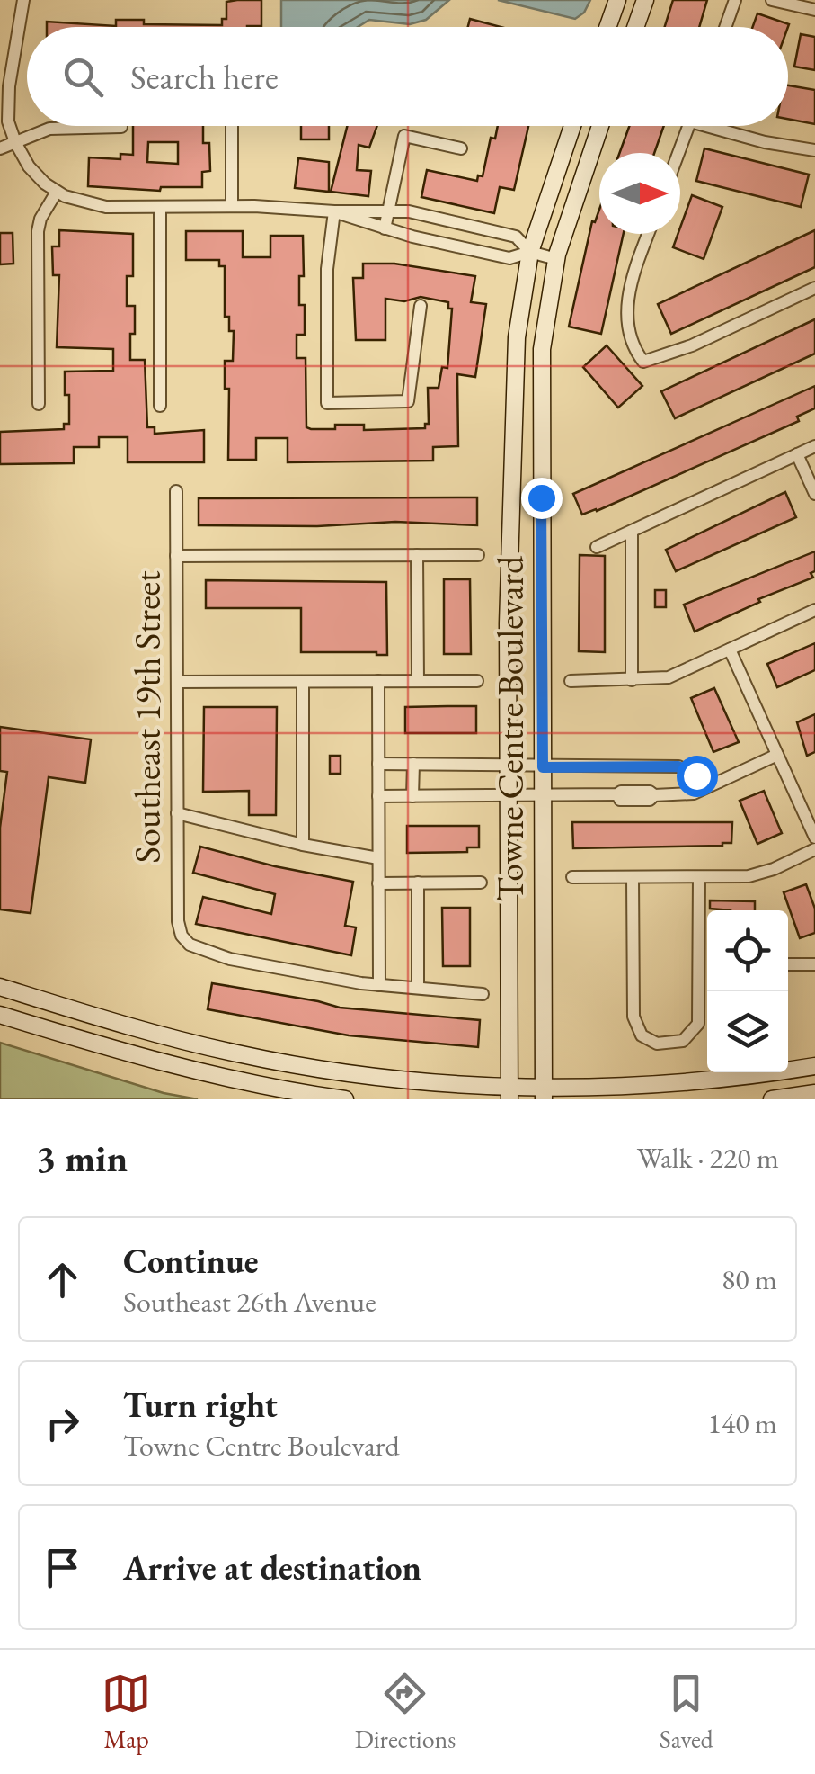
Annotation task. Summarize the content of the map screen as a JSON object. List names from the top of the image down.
{
  "streets": {
    "street": ["Southeast 19th Street", "Towne Centre Boulevard"]
  },
  "north": "right",
  "page": {
    "search": "Search here",
    "heading": ["3 min", "Walk · 220 m"],
    "list": [
      ["Continue", "Southeast 26th Avenue", "80 m"],
      ["Turn right", "Towne Centre Boulevard", "140 m"],
      "Arrive at destination"
    ],
    "nav": ["Map", "Directions", "Saved"]
  }
}
